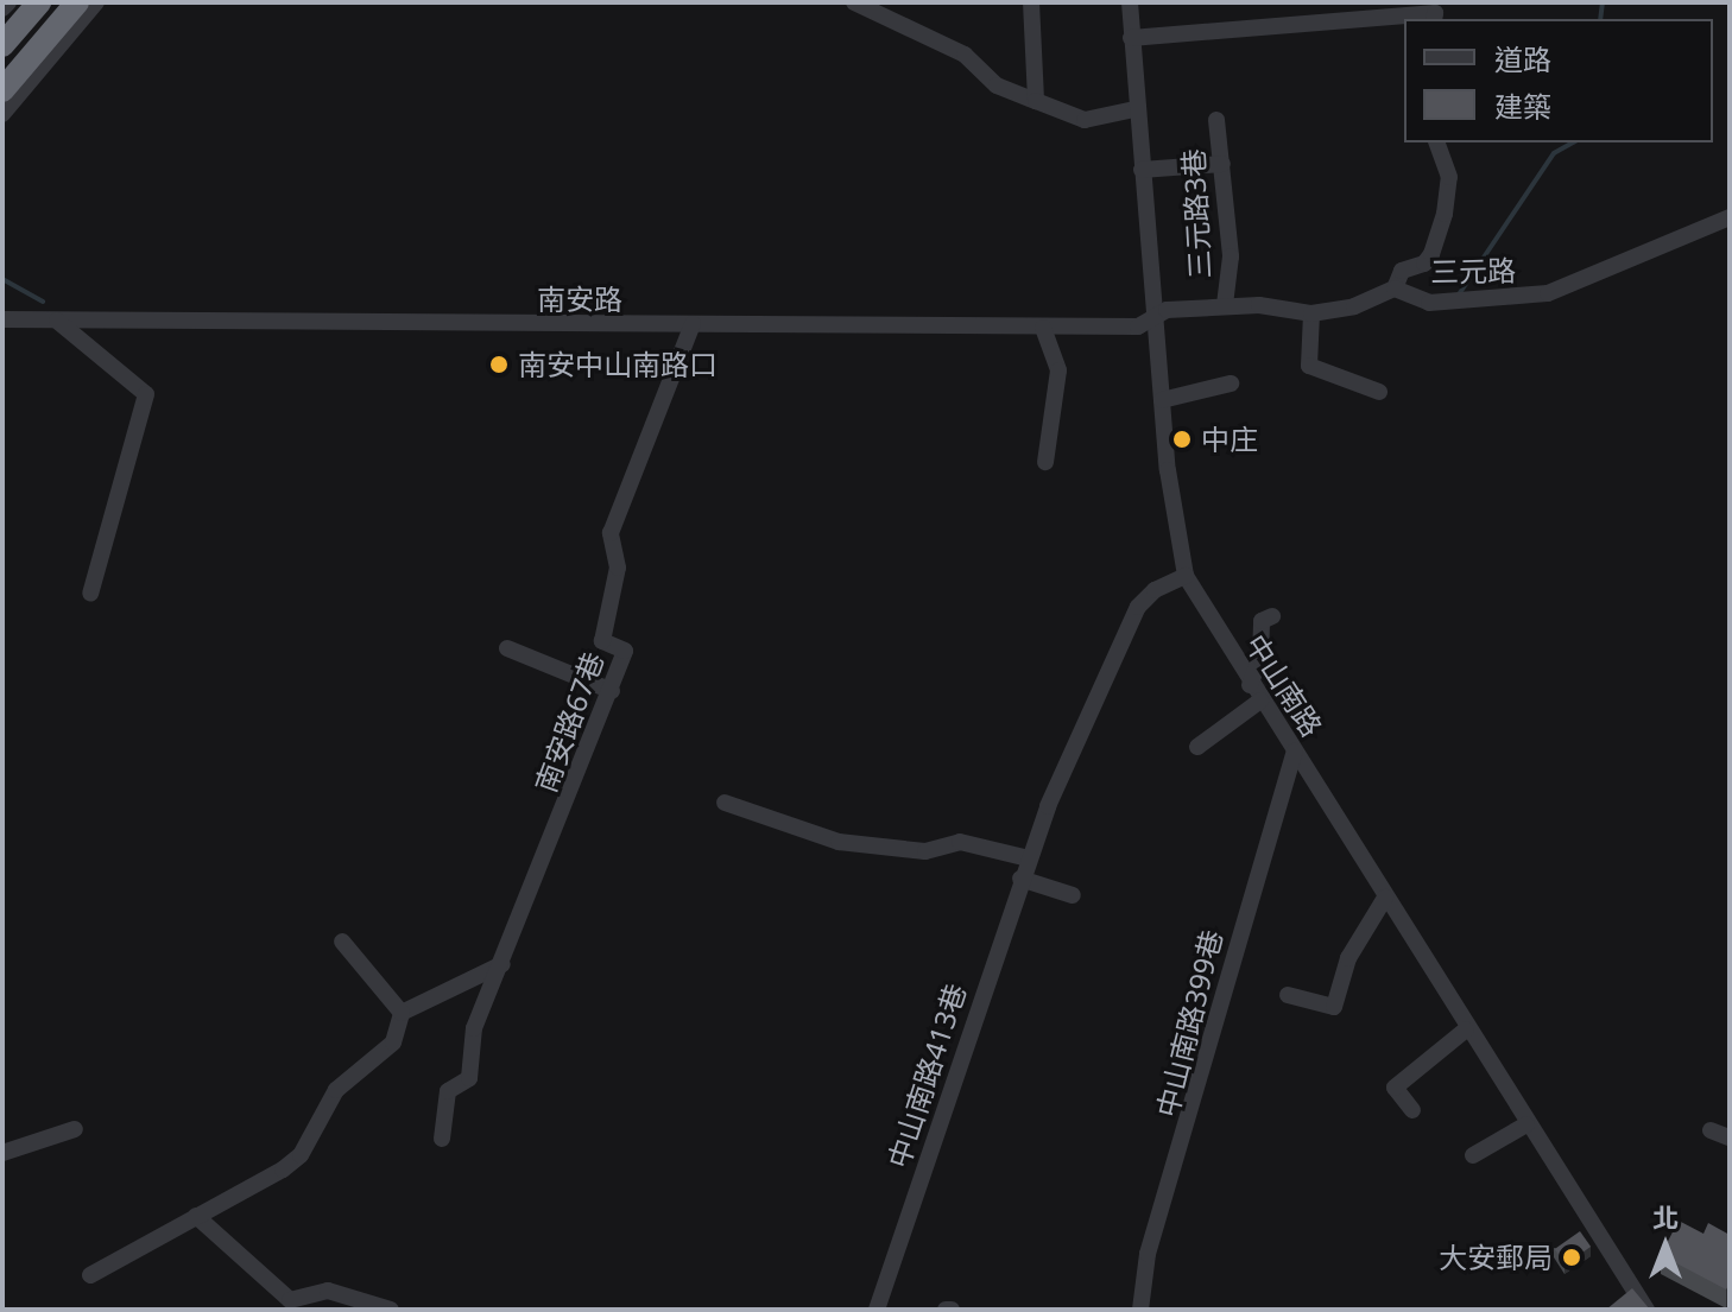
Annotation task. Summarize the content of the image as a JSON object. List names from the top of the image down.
{
  "streets": {
    "street": [
      "三元路3巷",
      "三元路",
      "南安路",
      "中山南路",
      "南安路67巷",
      "中山南路399巷",
      "中山南路413巷"
    ]
  },
  "crossings": [
    ["三元路3巷", "三元路"],
    ["三元路", "南安路"],
    ["三元路", "中山南路"],
    ["南安路", "中山南路"],
    ["南安路", "南安路67巷"],
    ["中山南路", "中山南路399巷"],
    ["中山南路", "中山南路413巷"]
  ],
  "places": ["南安中山南路口", "中庄", "大安郵局"],
  "legend": ["道路", "建築"],
  "north": "top"
}
